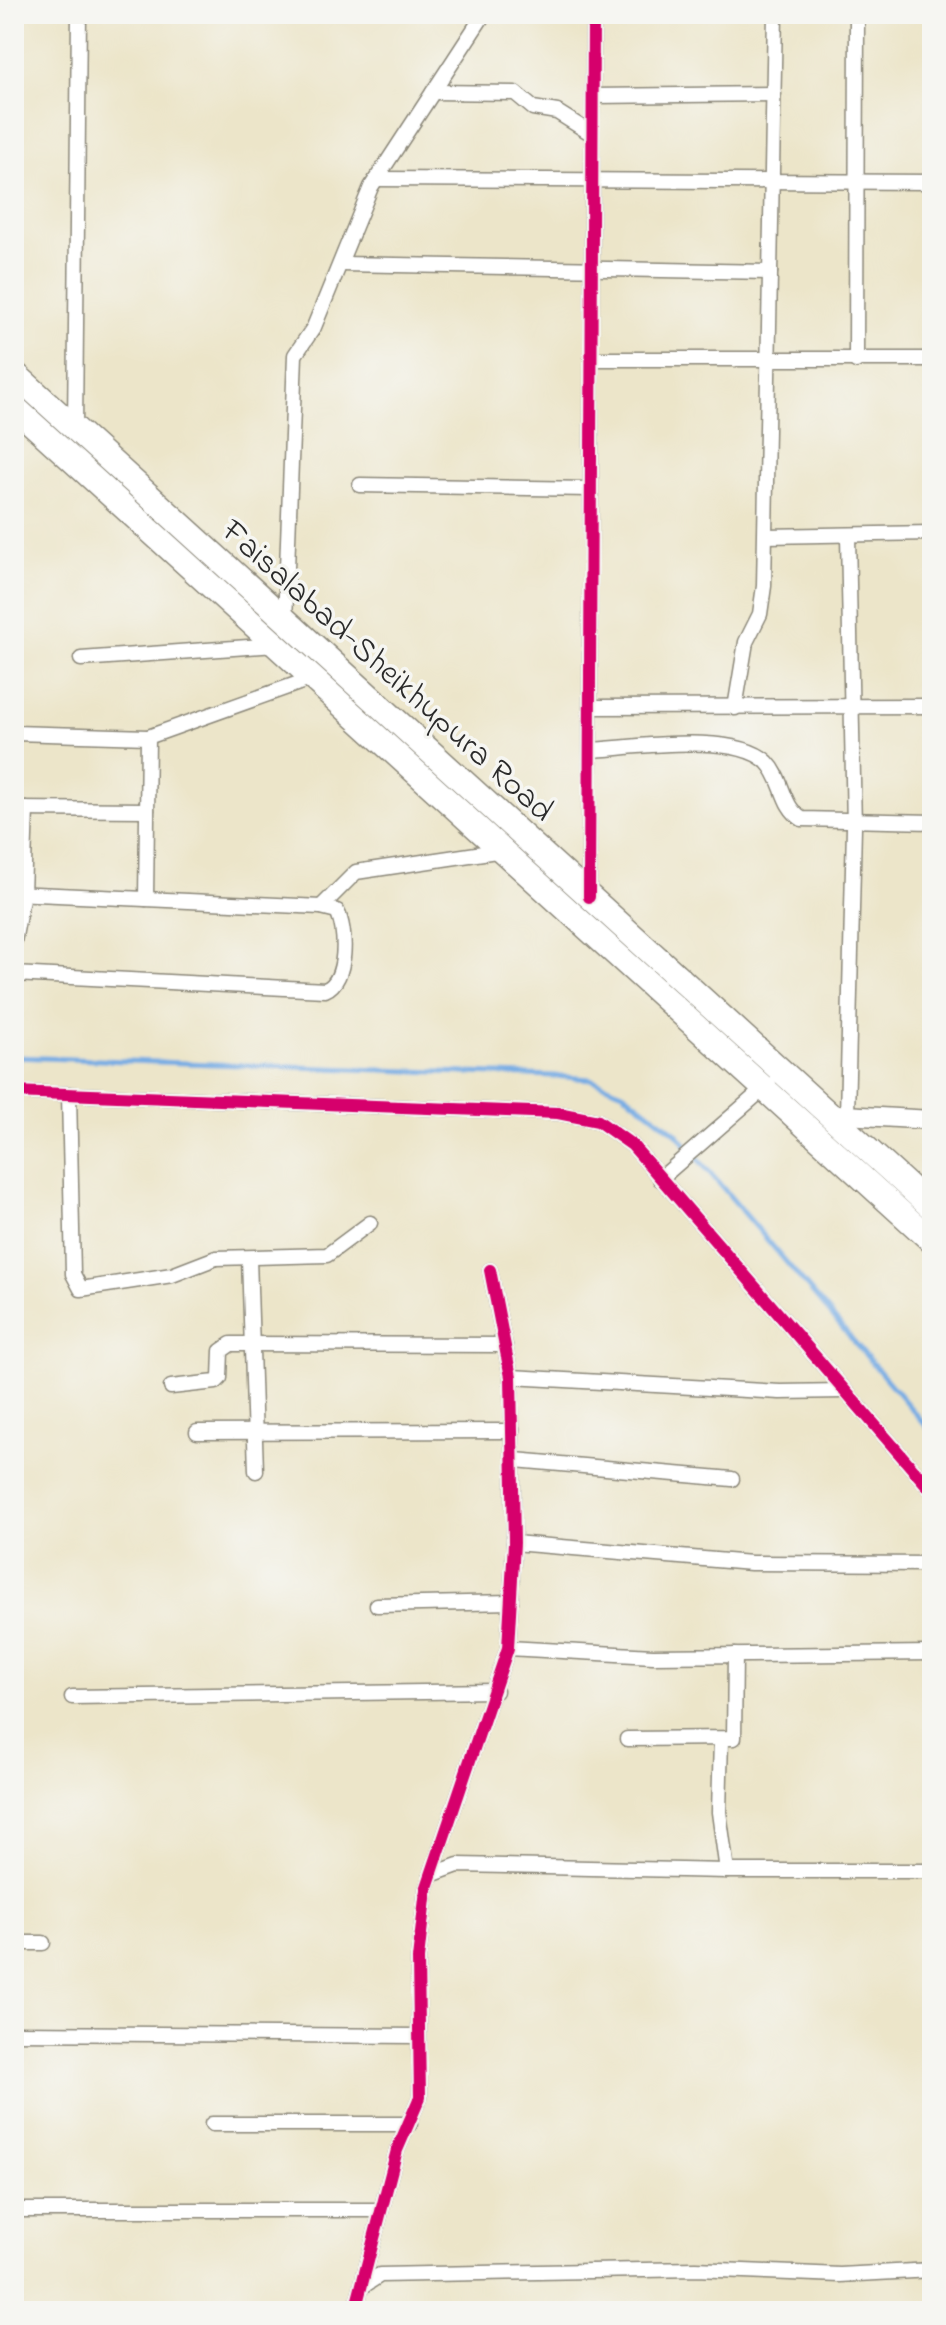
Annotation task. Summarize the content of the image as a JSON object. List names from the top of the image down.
{
  "streets": {
    "highway": ["Faisalabad-Sheikhupura Road"]
  }
}
